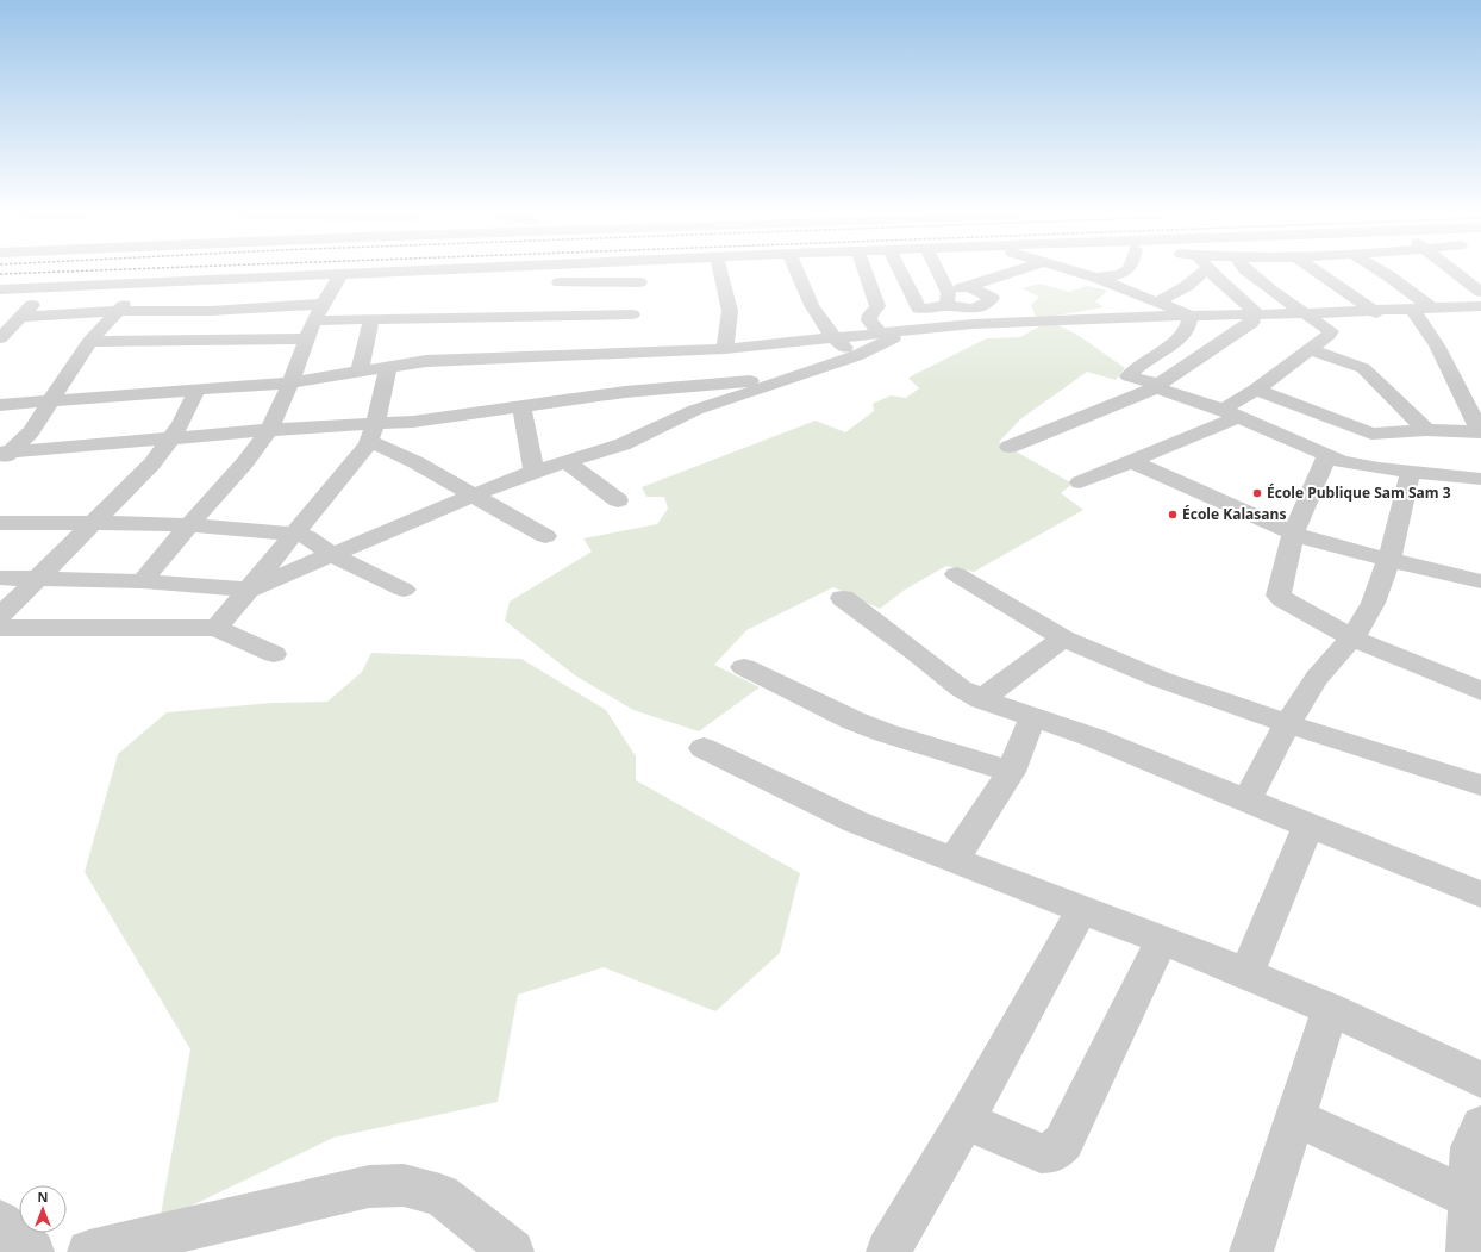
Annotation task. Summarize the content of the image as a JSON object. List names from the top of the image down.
{
  "places": ["École Publique Sam Sam 3", "École Kalasans"],
  "north": "top"
}
